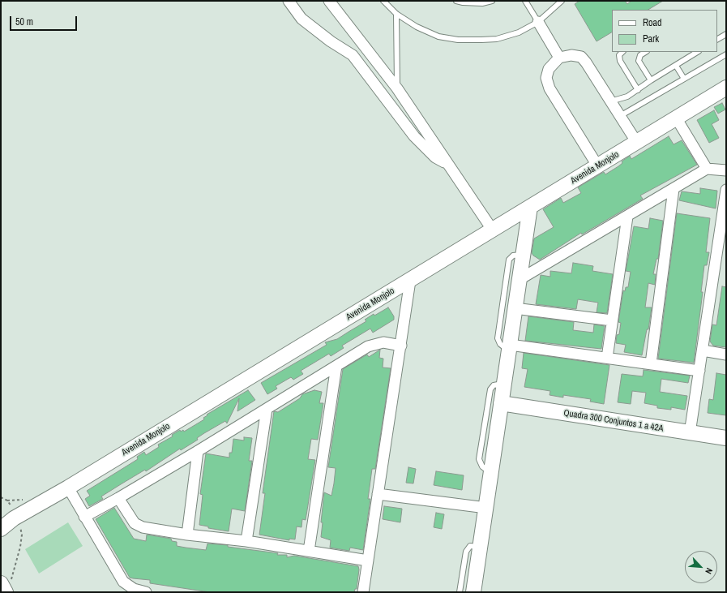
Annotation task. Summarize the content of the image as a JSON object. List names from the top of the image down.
{
  "streets": {
    "street": ["Avenida Monjolo", "Quadra 300 Conjuntos 1 a 42A"]
  },
  "legend": ["Road", "Park"],
  "scale_bar": "50 m",
  "north": "bottom right"
}
